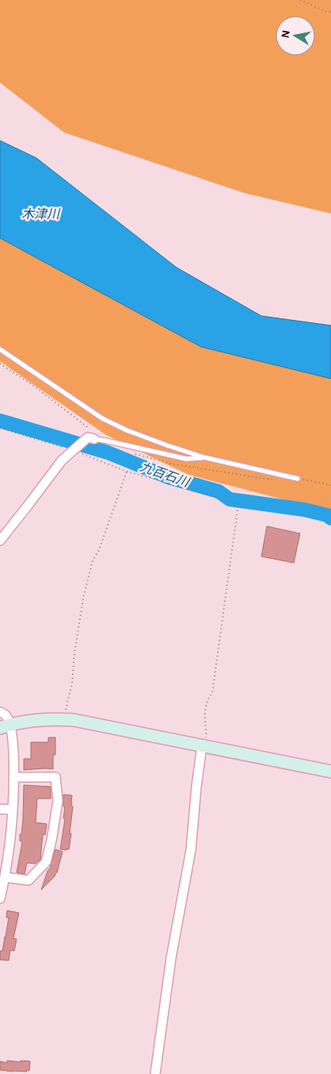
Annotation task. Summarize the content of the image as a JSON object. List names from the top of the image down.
{
  "water": ["木津川", "九百石川"],
  "north": "left"
}
